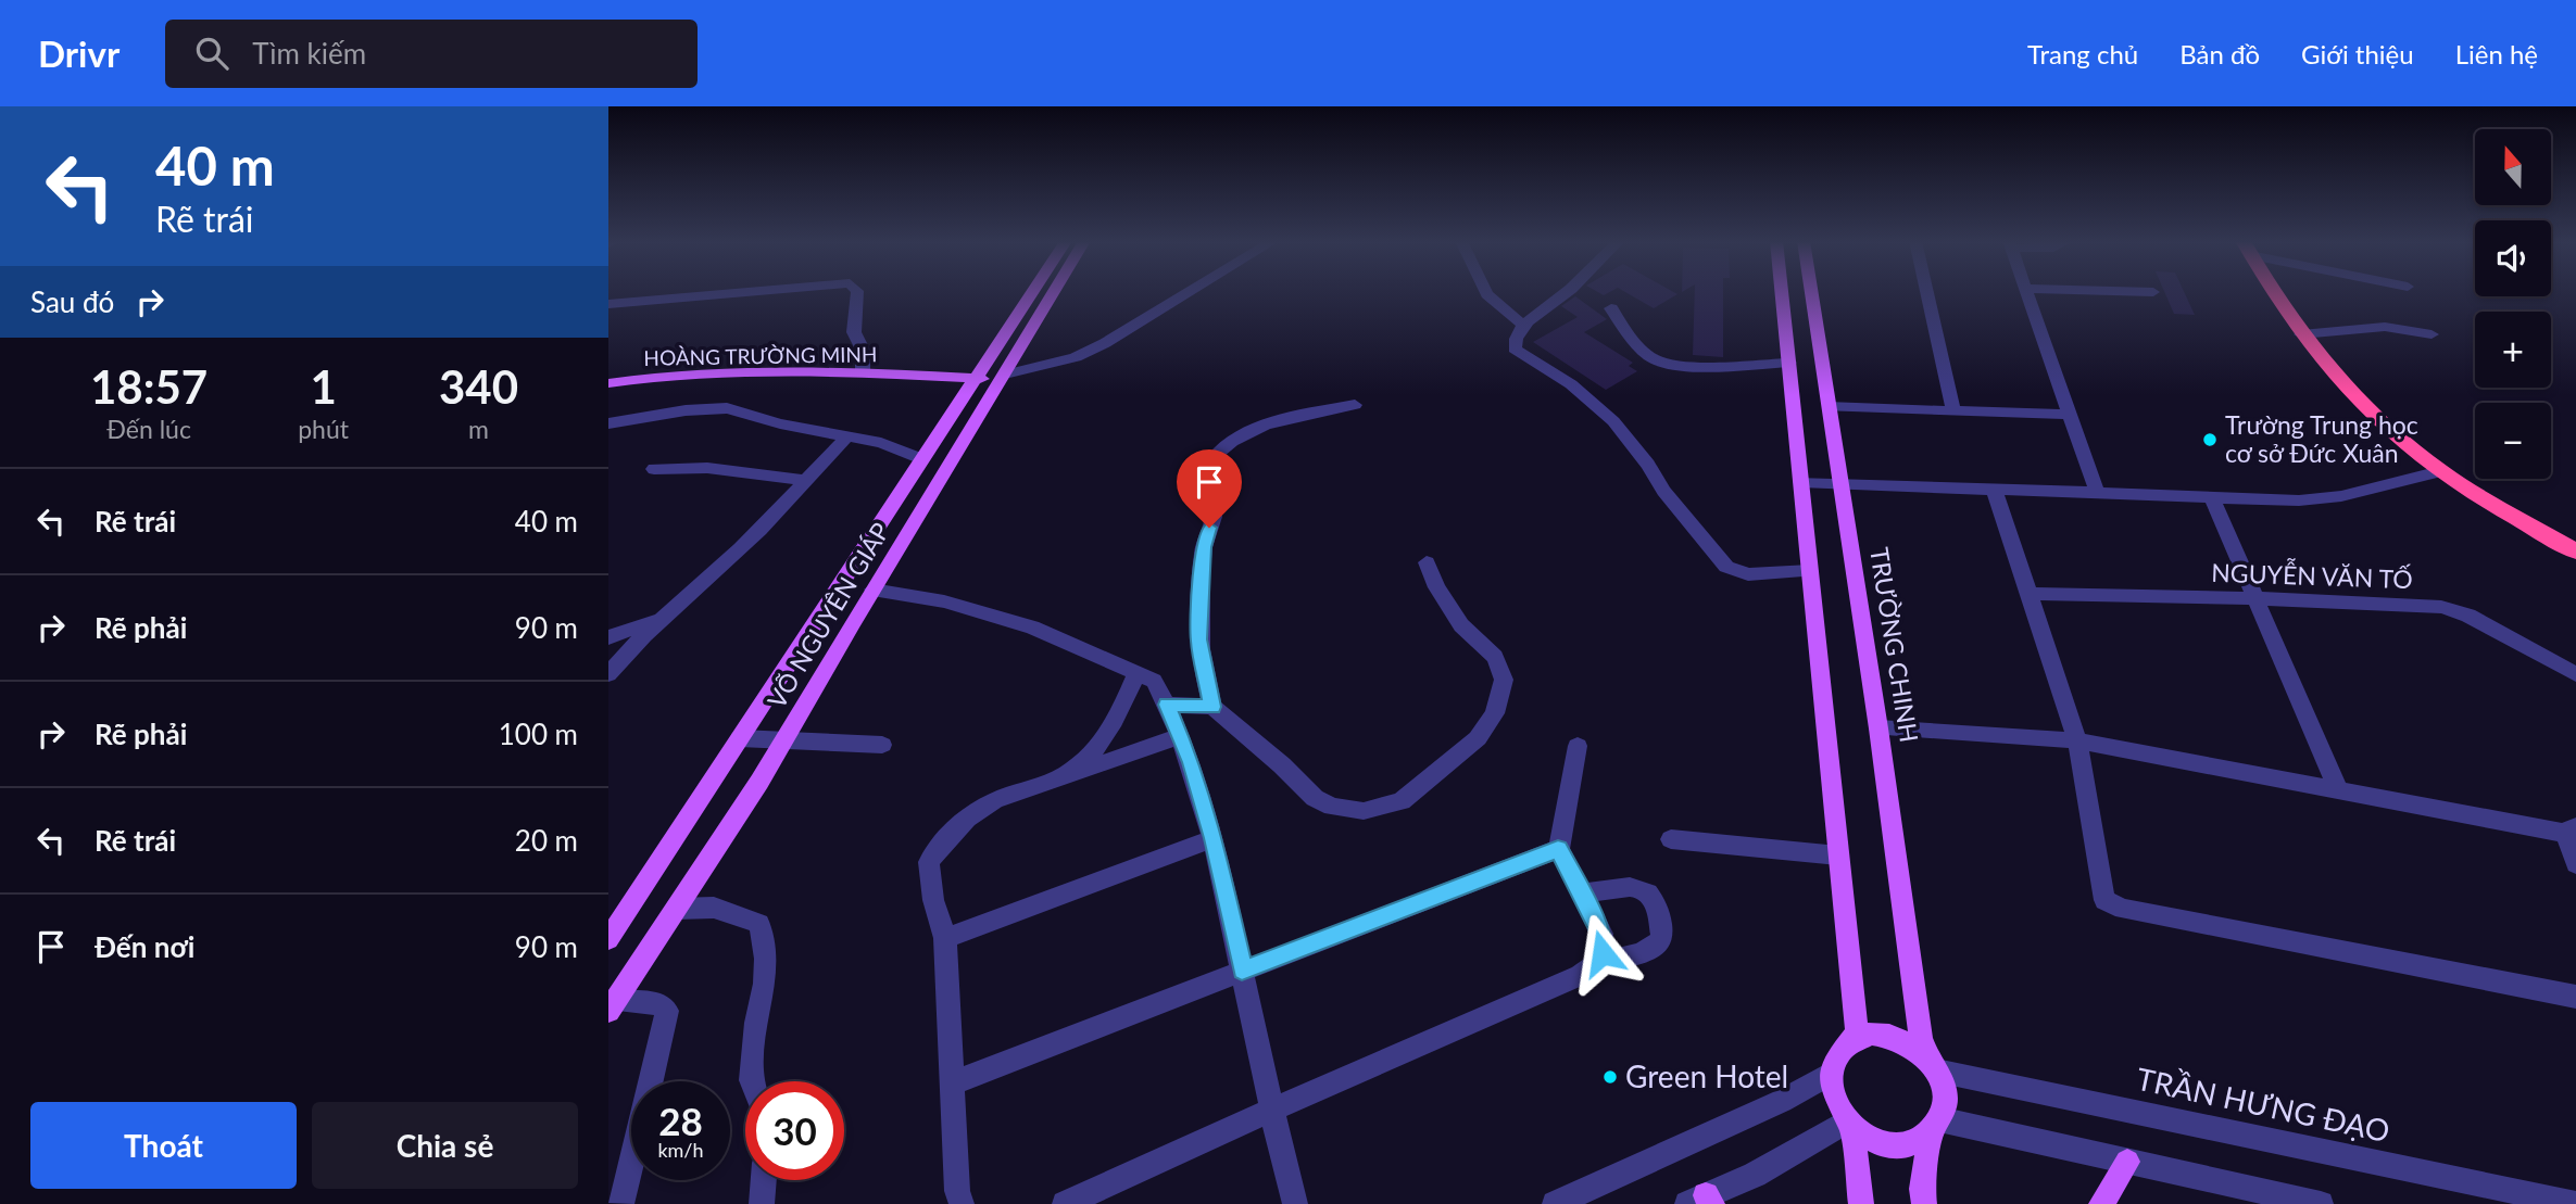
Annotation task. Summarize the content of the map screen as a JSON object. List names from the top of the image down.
{
  "streets": {
    "main road": ["HOÀNG TRƯỜNG MINH", "VÕ NGUYÊN GIÁP", "TRƯỜNG CHINH"],
    "street": ["NGUYỄN VĂN TỐ", "TRẦN HƯNG ĐẠO"]
  },
  "crossings": [
    ["HOÀNG TRƯỜNG MINH", "VÕ NGUYÊN GIÁP"],
    ["TRƯỜNG CHINH", "TRẦN HƯNG ĐẠO"]
  ],
  "places": ["Trường Trung học cơ sở Đức Xuân", "Green Hotel"],
  "north": "top",
  "page": {
    "header": "Drivr",
    "search": "Tìm kiếm",
    "nav": [
      "Trang chủ",
      "Bản đồ",
      "Giới thiệu",
      "Liên hệ"
    ],
    "turn": ["40 m", "Rẽ trái"],
    "map_buttons": ["+", "−"],
    "then": "Sau đó",
    "eta": [
      "18:57",
      "Đến lúc",
      "1",
      "phút",
      "340",
      "m"
    ],
    "list": [
      {
        "name": "Rẽ trái",
        "value": "40 m"
      },
      {
        "name": "Rẽ phải",
        "value": "90 m"
      },
      {
        "name": "Rẽ phải",
        "value": "100 m"
      },
      {
        "name": "Rẽ trái",
        "value": "20 m"
      },
      {
        "name": "Đến nơi",
        "value": "90 m"
      }
    ],
    "speed": "28 km/h",
    "limit": "30",
    "buttons": ["Thoát", "Chia sẻ"]
  }
}
